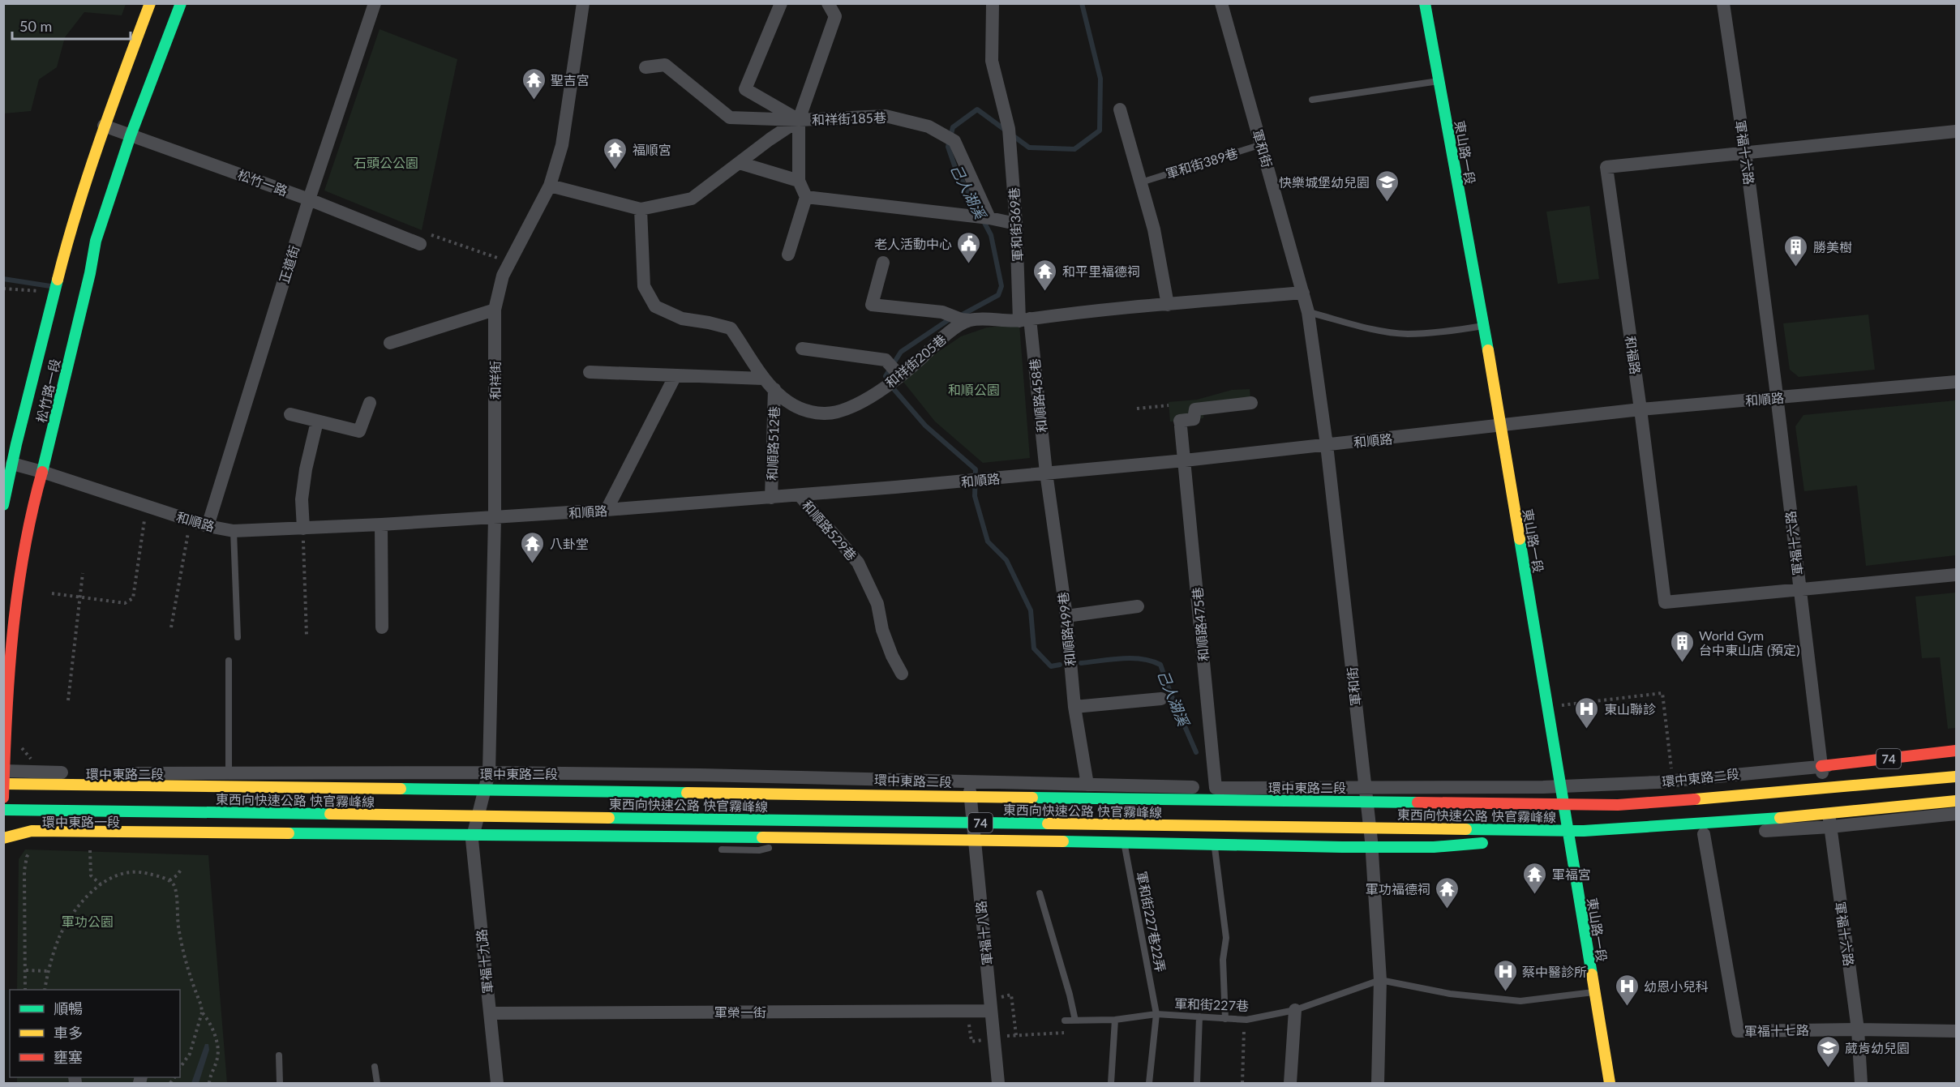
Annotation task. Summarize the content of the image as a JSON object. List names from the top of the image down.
{
  "streets": {
    "main road": [
      "東山路一段",
      "松竹路一段",
      "74",
      "東西向快速公路 快官霧峰線"
    ],
    "street": [
      "和祥街185巷",
      "軍和街",
      "軍福十六路",
      "松竹一路",
      "軍和街369巷",
      "正道街",
      "和福路",
      "和祥街205巷",
      "和祥街",
      "和順路458巷",
      "和順路",
      "和順路512巷",
      "和順路529巷",
      "和順路475巷",
      "和順路499巷",
      "環中東路二段",
      "環中東路一段",
      "軍福十八路",
      "軍福十九路",
      "軍榮一街",
      "軍福十七路"
    ],
    "lane": ["軍和街389巷", "軍和街227巷22弄", "軍和街227巷"]
  },
  "crossings": [
    ["軍和街", "軍和街389巷"],
    ["軍和街", "和順路"],
    ["軍和街", "環中東路二段"],
    ["軍和街", "軍和街227巷"],
    ["東山路一段", "和順路"],
    ["東山路一段", "環中東路二段"],
    ["軍福十六路", "和福路"],
    ["軍福十六路", "和順路"],
    ["軍福十六路", "74"],
    ["軍福十六路", "環中東路二段"],
    ["軍福十六路", "軍福十七路"],
    ["松竹一路", "正道街"],
    ["松竹一路", "松竹路一段"],
    ["軍和街369巷", "和順路458巷"],
    ["正道街", "和順路"],
    ["和福路", "和順路"],
    ["和祥街205巷", "和順路512巷"],
    ["和祥街", "和順路"],
    ["和祥街", "環中東路二段"],
    ["和祥街", "環中東路一段"],
    ["和祥街", "軍福十九路"],
    ["松竹路一段", "和順路"],
    ["松竹路一段", "環中東路二段"],
    ["和順路458巷", "和順路"],
    ["和順路458巷", "和順路499巷"],
    ["和順路", "和順路512巷"],
    ["和順路", "和順路529巷"],
    ["和順路", "和順路475巷"],
    ["和順路", "和順路499巷"],
    ["和順路475巷", "環中東路二段"],
    ["和順路499巷", "環中東路二段"],
    ["74", "環中東路二段"],
    ["74", "東西向快速公路 快官霧峰線"],
    ["74", "環中東路一段"],
    ["環中東路二段", "軍福十八路"],
    ["環中東路一段", "軍福十九路"],
    ["軍和街227巷22弄", "軍和街227巷"],
    ["軍福十八路", "軍榮一街"],
    ["軍福十九路", "軍榮一街"]
  ],
  "water": ["己人湖溪"],
  "parks": ["石頭公公園", "和順公園", "軍功公園"],
  "places": {
    "temple": [
      "聖吉宮",
      "福順宮",
      "和平里福德祠",
      "八卦堂",
      "軍福宮",
      "軍功福德祠"
    ],
    "school or university": ["快樂城堡幼兒園", "葳肯幼兒園"],
    "public building": ["老人活動中心"],
    "building": ["勝美樹", "World Gym 台中東山店 (預定)"],
    "hospital": ["東山聯診", "蔡中醫診所", "幼恩小兒科"]
  },
  "legend": ["順暢", "車多", "壅塞"],
  "scale_bar": "50 m"
}
